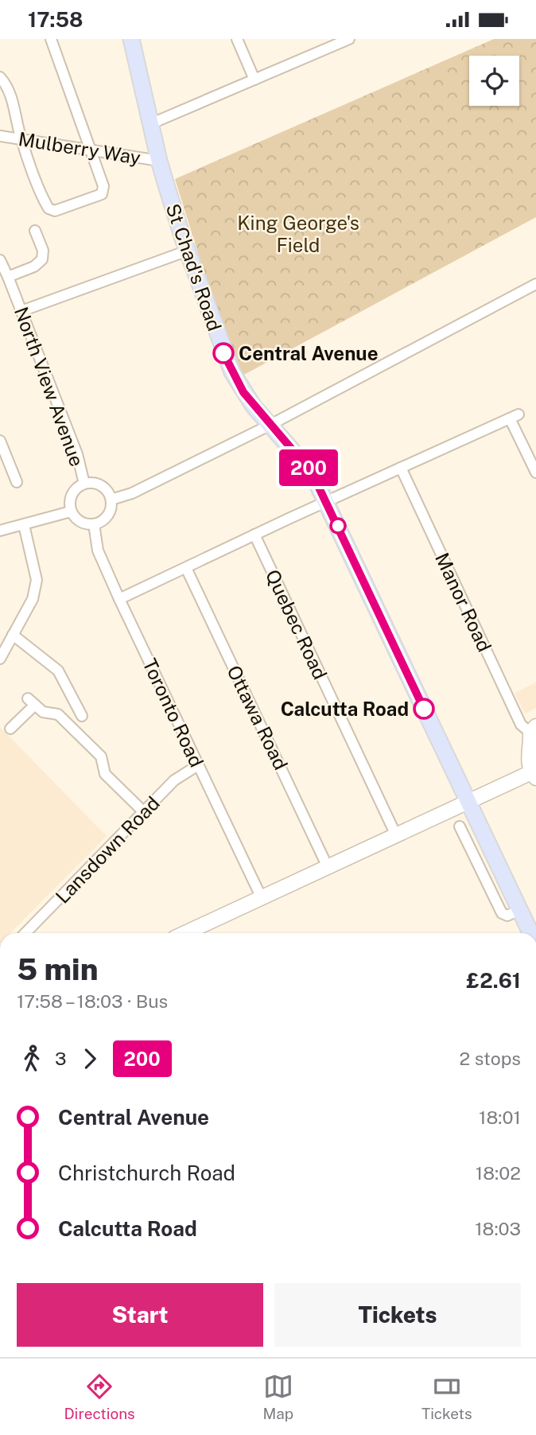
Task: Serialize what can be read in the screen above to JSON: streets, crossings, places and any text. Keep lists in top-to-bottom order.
{
  "streets": {
    "main road": ["St Chad's Road"],
    "street": [
      "Mulberry Way",
      "North View Avenue",
      "Manor Road",
      "Quebec Road",
      "Toronto Road",
      "Ottawa Road",
      "Lansdown Road"
    ]
  },
  "crossings": [
    ["Mulberry Way", "St Chad's Road"],
    ["North View Avenue", "Toronto Road"],
    ["Toronto Road", "Lansdown Road"]
  ],
  "parks": ["King George's Field"],
  "places": ["Central Avenue", "Calcutta Road"],
  "lines": ["bus line 200"],
  "page": {
    "status": "17:58",
    "on_map": "200",
    "heading": ["5 min", "17:58 – 18:03 · Bus", "£2.61"],
    "legs": ["3", "200", "2 stops"],
    "list": [
      {
        "name": "Central Avenue",
        "value": "18:01"
      },
      {
        "name": "Christchurch Road",
        "value": "18:02"
      },
      {
        "name": "Calcutta Road",
        "value": "18:03"
      }
    ],
    "buttons": ["Start", "Tickets"],
    "tabs": ["Directions", "Map", "Tickets"]
  }
}
